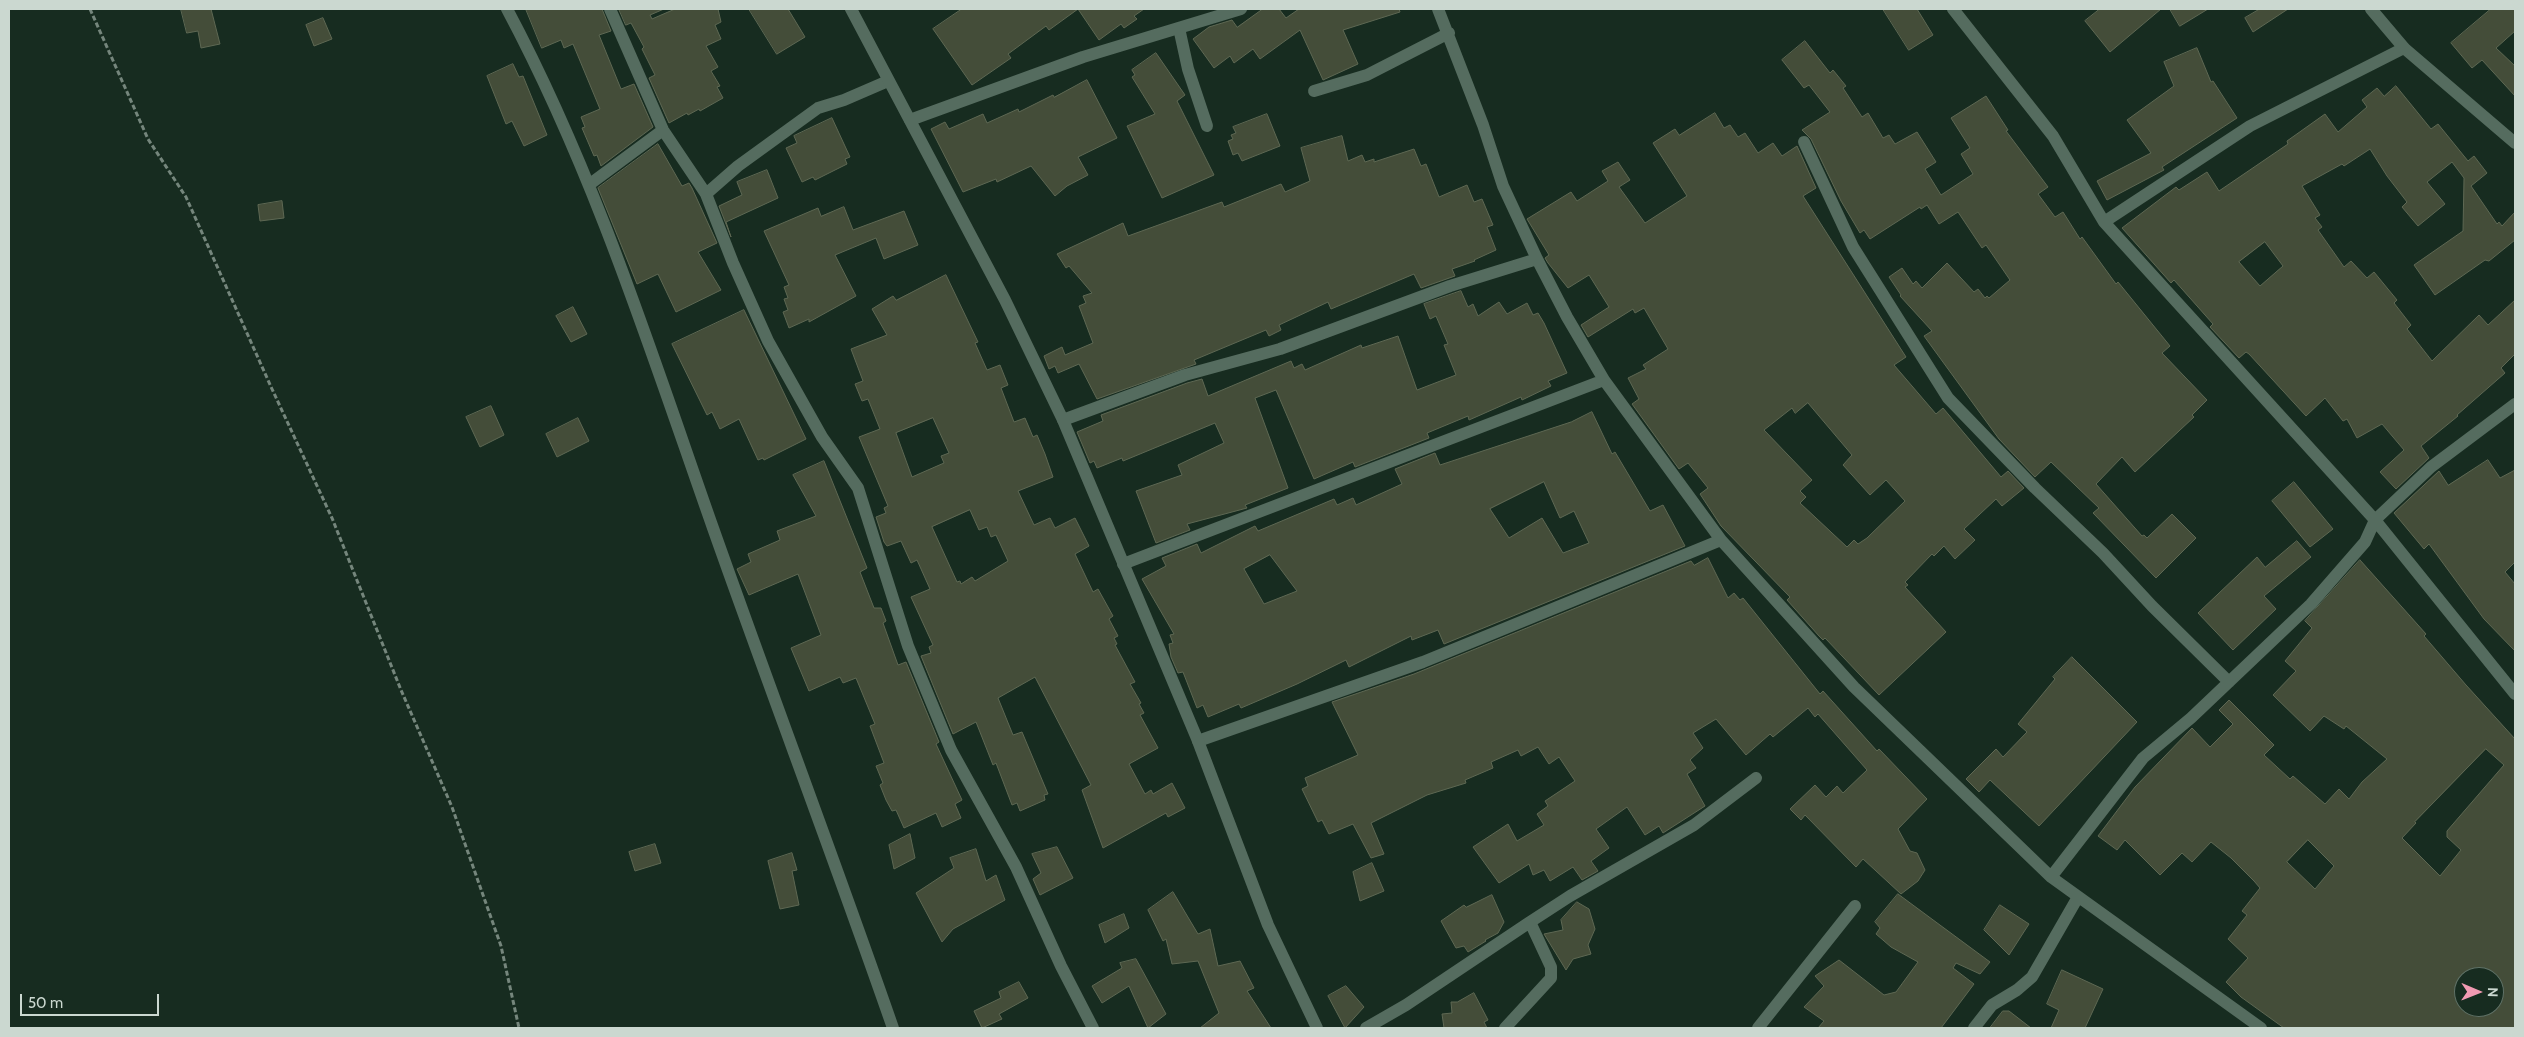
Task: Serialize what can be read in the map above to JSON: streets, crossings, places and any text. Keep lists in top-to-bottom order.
{
  "scale_bar": "50 m",
  "north": "right"
}
